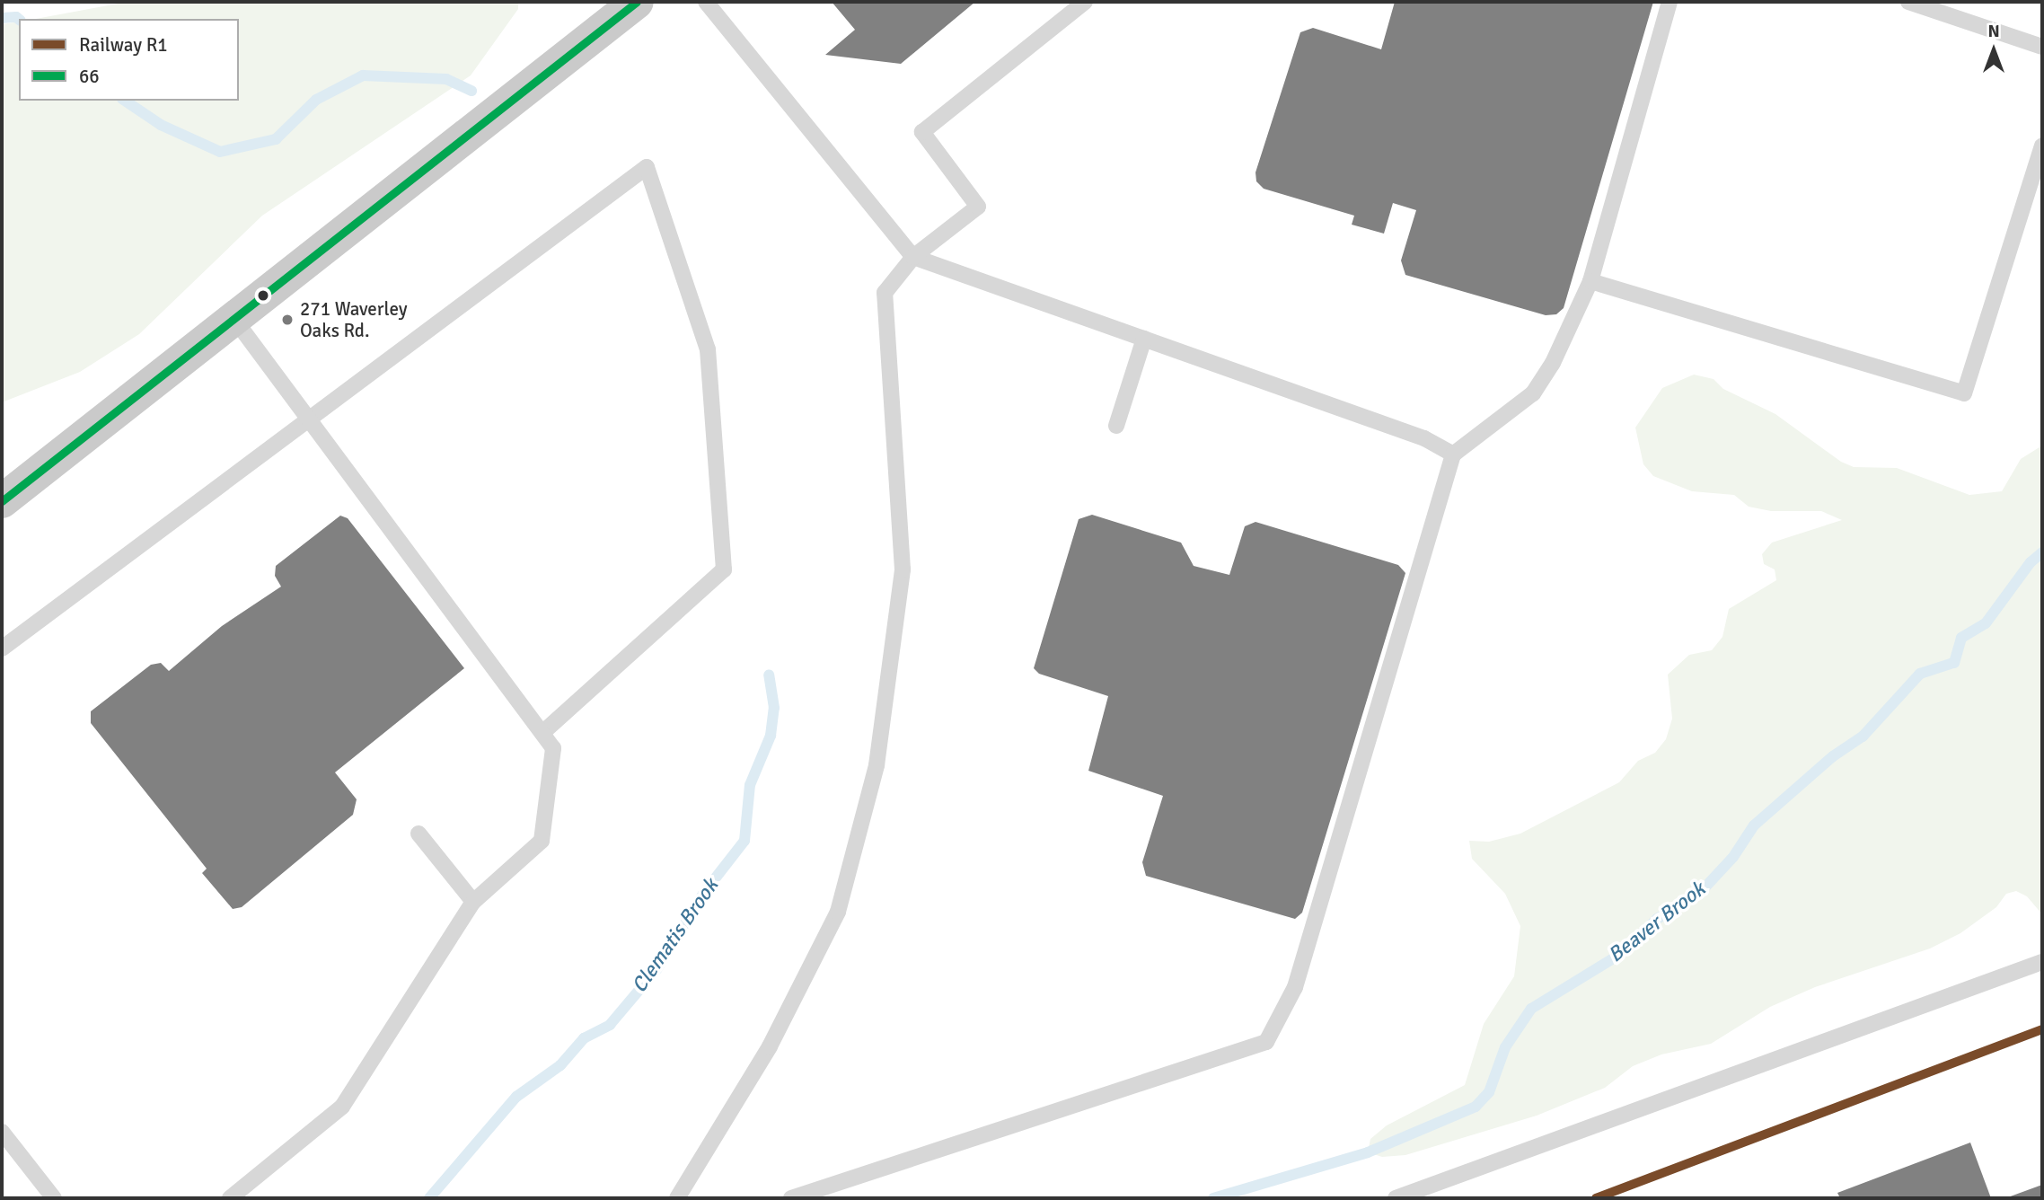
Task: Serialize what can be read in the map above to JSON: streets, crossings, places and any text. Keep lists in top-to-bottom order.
{
  "water": ["Beaver Brook", "Clematis Brook"],
  "places": ["271 Waverley Oaks Rd."],
  "lines": ["transit line 66", "rail line R1"],
  "legend": ["Railway R1", "66"],
  "north": "top"
}
